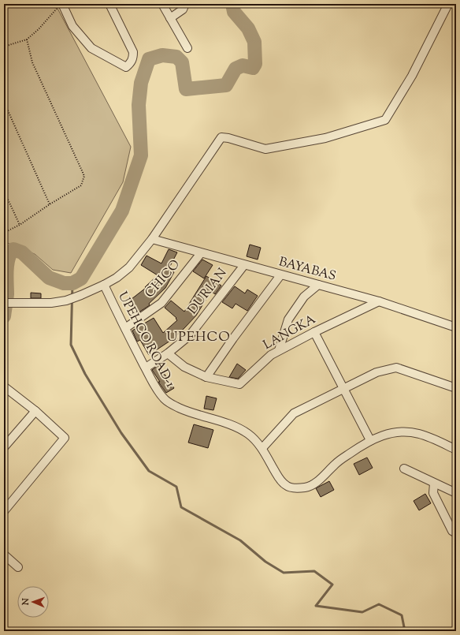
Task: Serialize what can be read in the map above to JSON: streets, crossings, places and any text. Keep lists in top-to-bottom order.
{
  "streets": {
    "street": [
      "BAYABAS",
      "CHICO",
      "DURIAN",
      "LANGKA",
      "UPEHCO ROAD-1"
    ]
  },
  "crossings": [
    ["BAYABAS", "CHICO"],
    ["BAYABAS", "DURIAN"],
    ["BAYABAS", "LANGKA"],
    ["CHICO", "UPEHCO ROAD-1"],
    ["DURIAN", "LANGKA"],
    ["DURIAN", "UPEHCO ROAD-1"]
  ],
  "districts": ["UPEHCO"],
  "north": "left"
}
